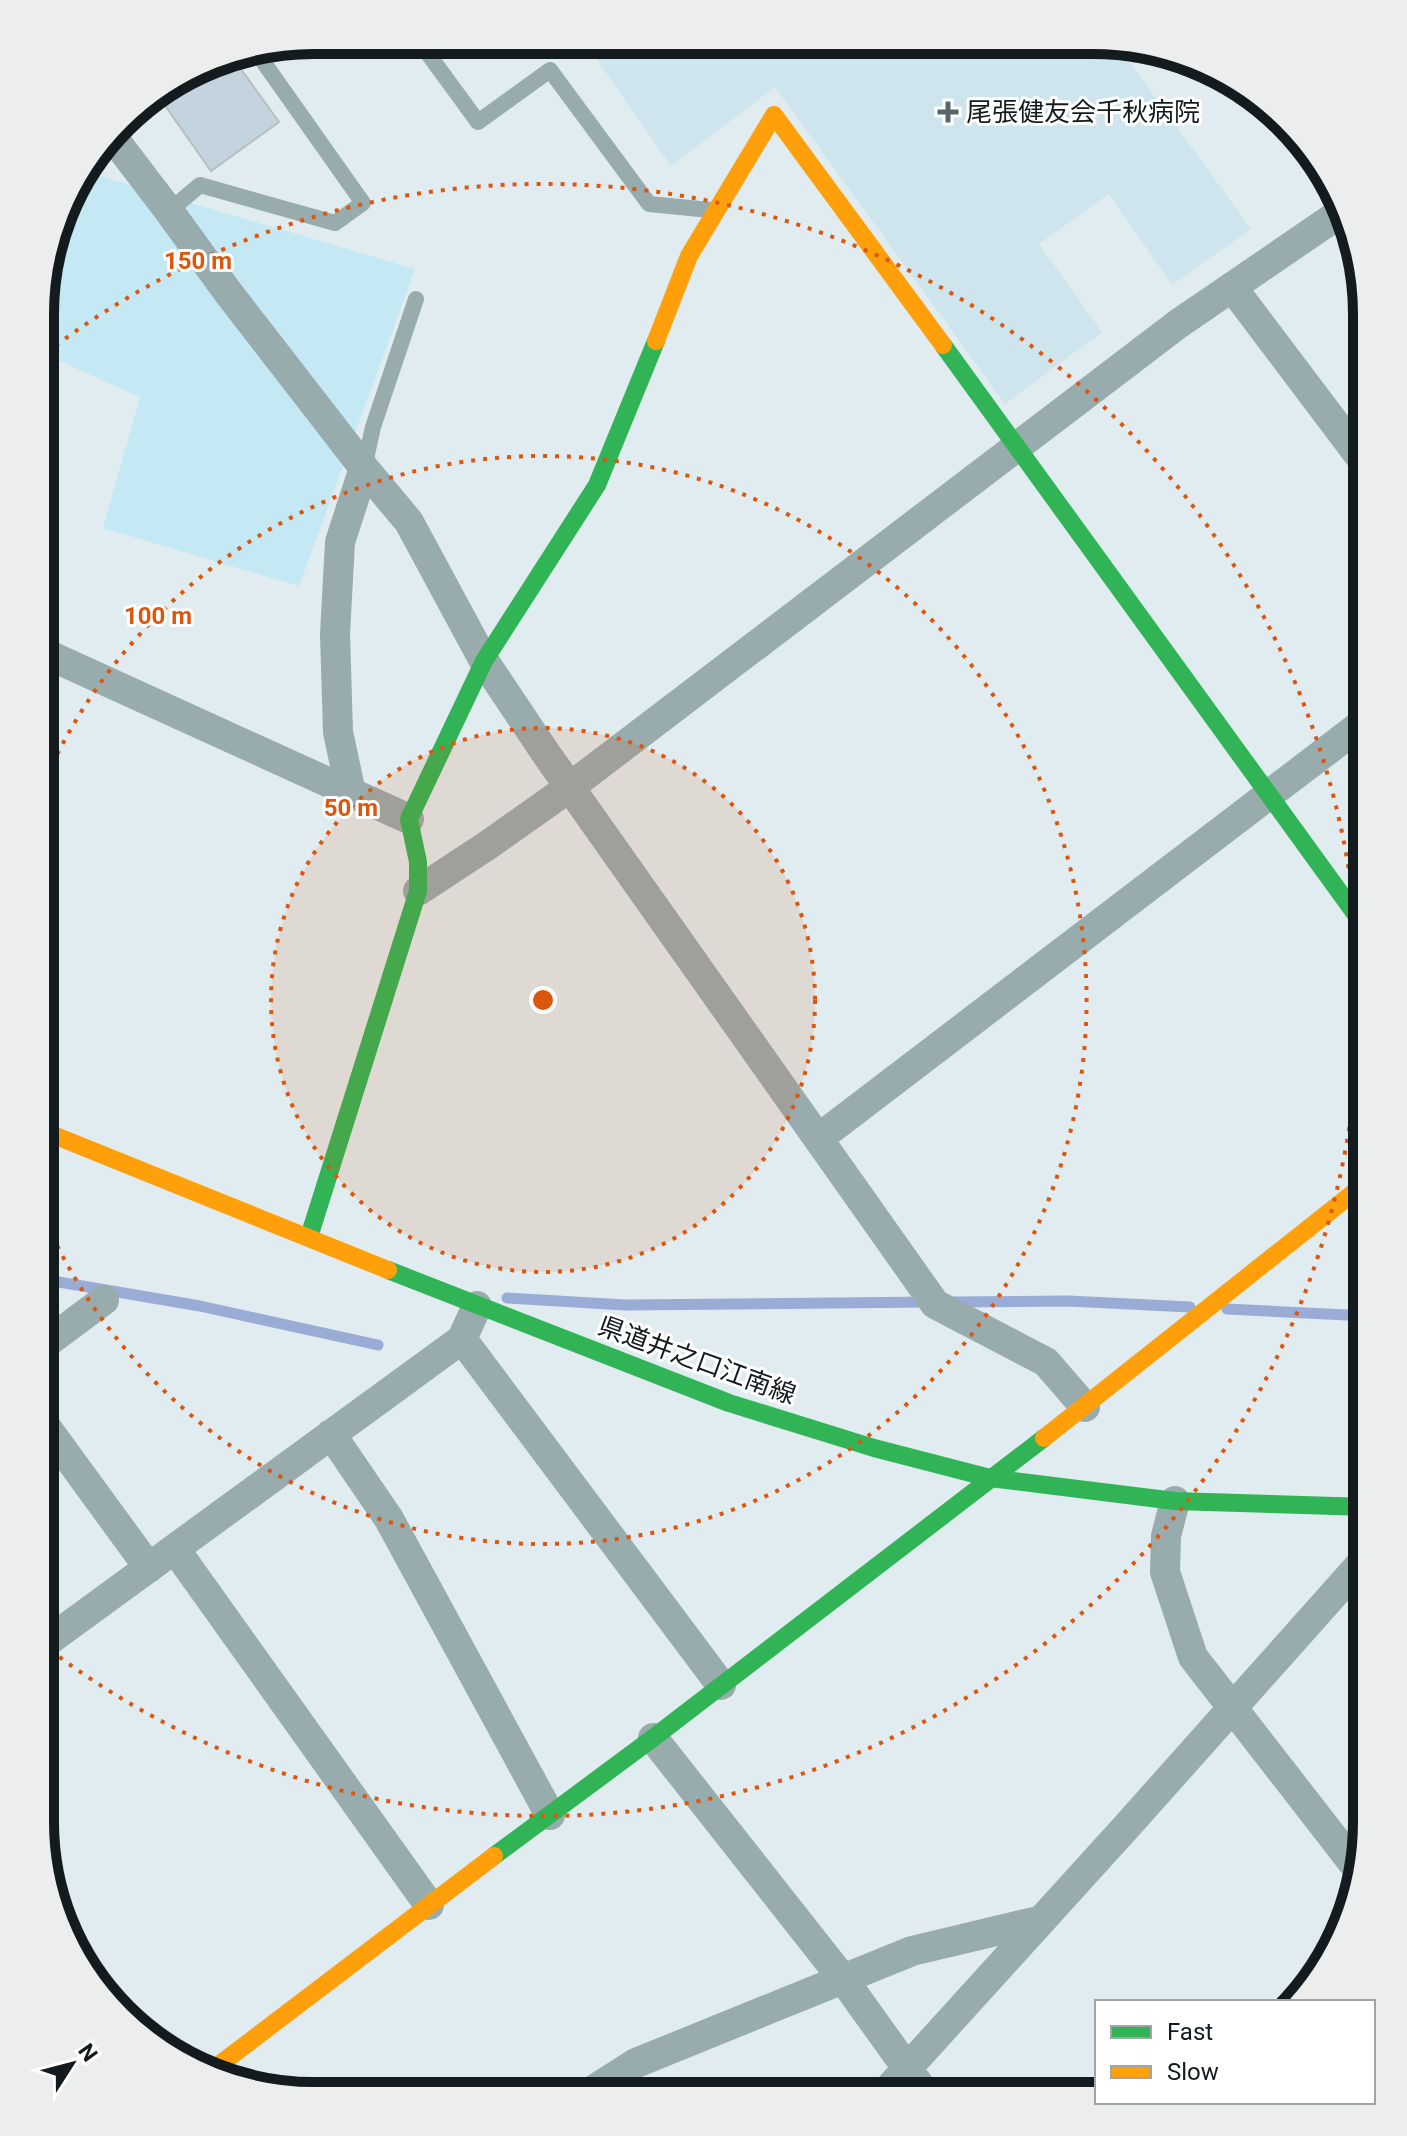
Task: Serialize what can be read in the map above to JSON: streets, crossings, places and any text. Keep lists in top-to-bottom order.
{
  "streets": {
    "street": ["県道井之口江南線"]
  },
  "places": {
    "health": ["尾張健友会千秋病院"]
  },
  "legend": ["Fast", "Slow"],
  "north": "top right",
  "rings": ["150 m", "100 m", "50 m"]
}
